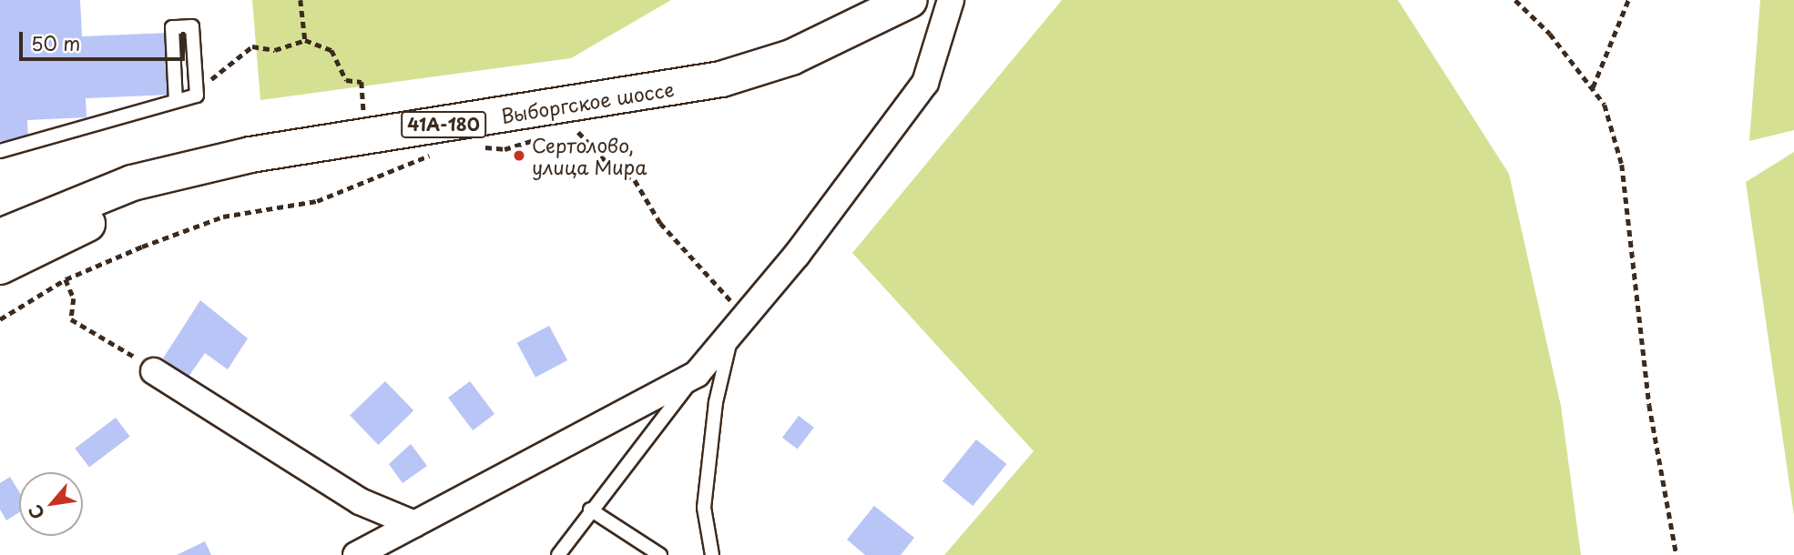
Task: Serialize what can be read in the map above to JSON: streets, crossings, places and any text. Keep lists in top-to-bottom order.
{
  "streets": {
    "main road": ["Выборгское шоссе", "41А-180"]
  },
  "places": ["Сертолово, улица Мира"],
  "scale_bar": "50 m",
  "north": "bottom left"
}
